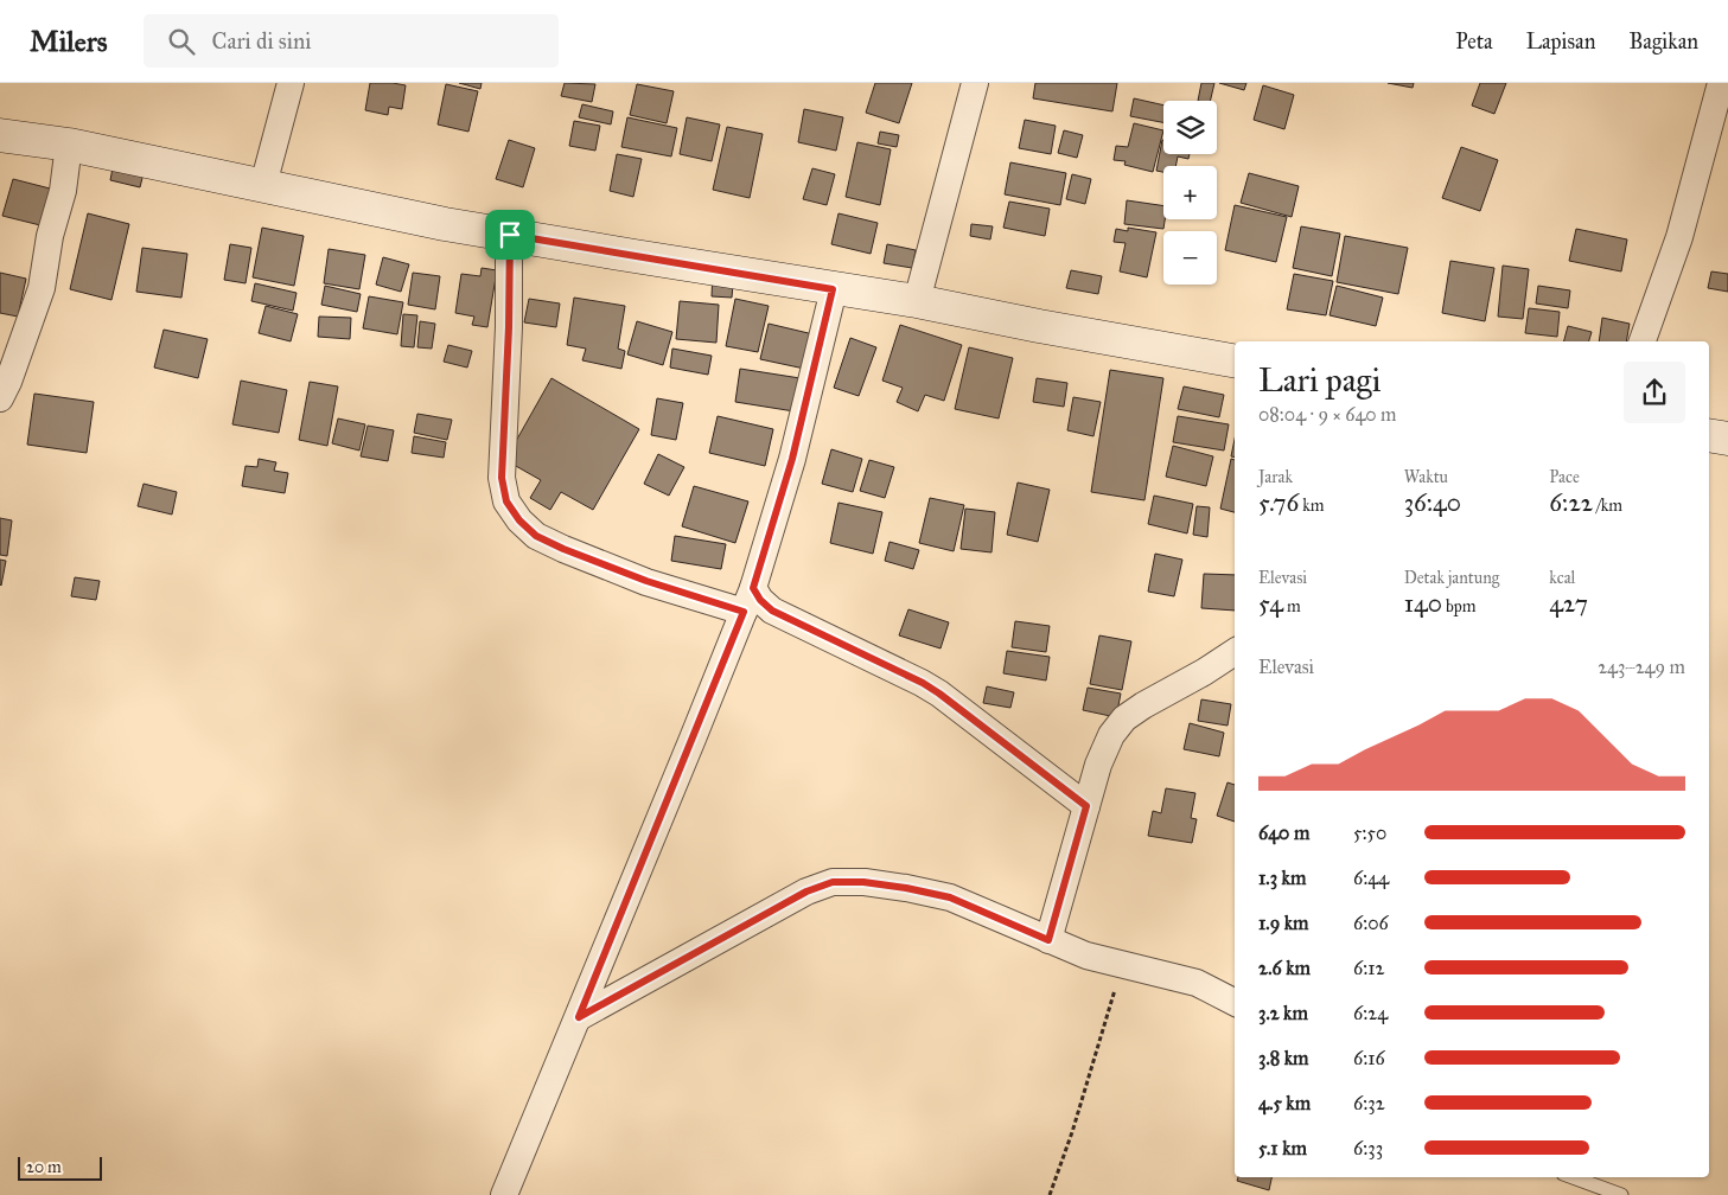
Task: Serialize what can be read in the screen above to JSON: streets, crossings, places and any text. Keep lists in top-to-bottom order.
{
  "scale_bar": "20 m",
  "page": {
    "header": "Milers",
    "search": "Cari di sini",
    "nav": ["Peta", "Lapisan", "Bagikan"],
    "map_buttons": ["+", "−"],
    "heading": ["Lari pagi", "08:04 · 9 × 640 m"],
    "stats": [
      ["Jarak", "5.76 km"],
      ["Waktu", "36:40"],
      ["Pace", "6:22 /km"],
      ["Elevasi", "54 m"],
      ["Detak jantung", "140 bpm"],
      ["kcal", "427"]
    ],
    "chart": ["Elevasi", "243–249 m"],
    "list": [
      {
        "name": "640 m",
        "note": "5:50"
      },
      {
        "name": "1.3 km",
        "note": "6:44"
      },
      {
        "name": "1.9 km",
        "note": "6:06"
      },
      {
        "name": "2.6 km",
        "note": "6:12"
      },
      {
        "name": "3.2 km",
        "note": "6:24"
      },
      {
        "name": "3.8 km",
        "note": "6:16"
      },
      {
        "name": "4.5 km",
        "note": "6:32"
      },
      {
        "name": "5.1 km",
        "note": "6:33"
      }
    ],
    "scale": "20 m"
  }
}
